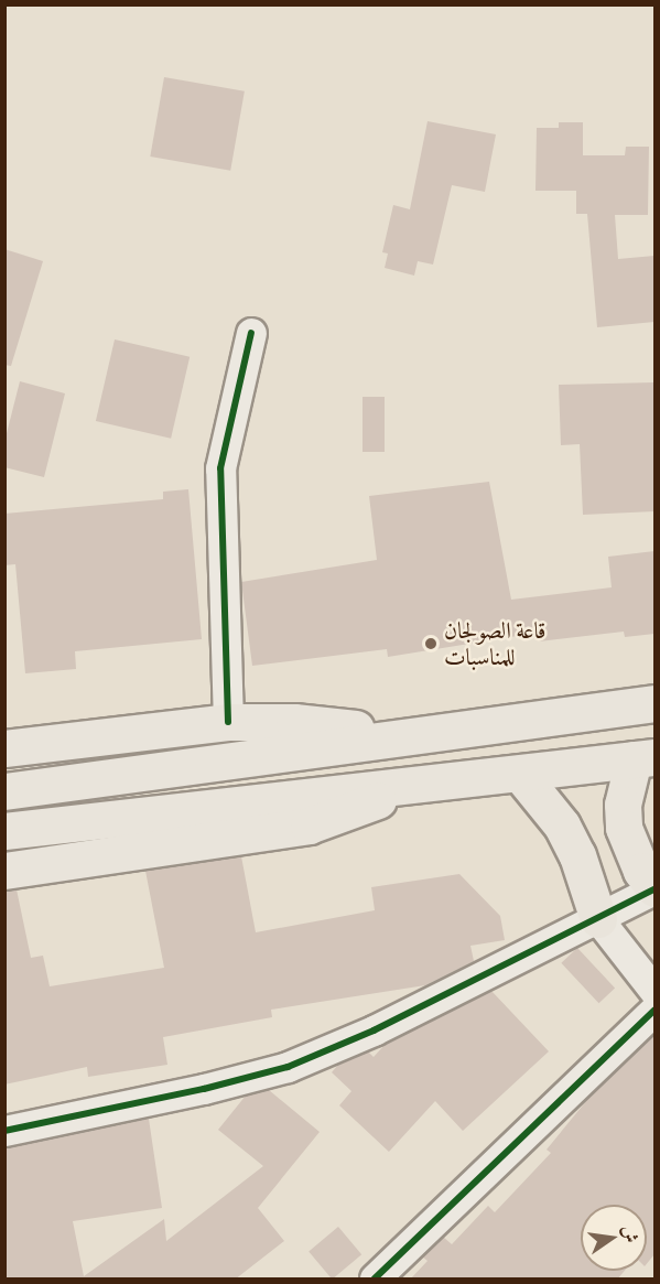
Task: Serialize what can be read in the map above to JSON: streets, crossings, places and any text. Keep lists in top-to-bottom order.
{
  "places": ["قاعة الصولجان للمناسبات"],
  "north": "right"
}
